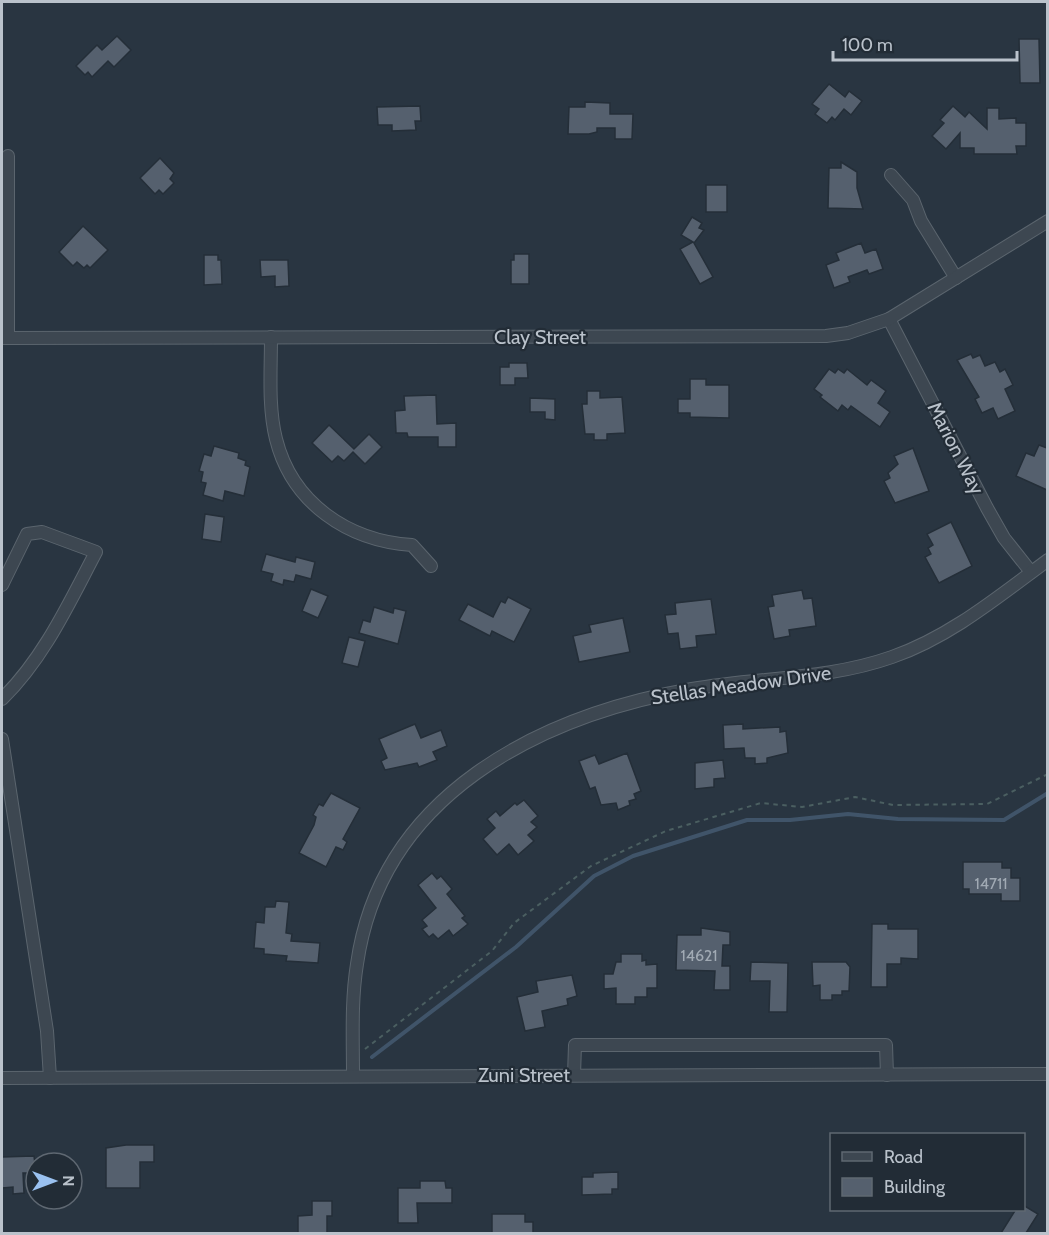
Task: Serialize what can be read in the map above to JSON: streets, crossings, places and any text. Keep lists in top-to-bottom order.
{
  "streets": {
    "street": [
      "Clay Street",
      "Marion Way",
      "Stellas Meadow Drive",
      "Zuni Street"
    ]
  },
  "crossings": [
    ["Clay Street", "Marion Way"],
    ["Marion Way", "Stellas Meadow Drive"],
    ["Stellas Meadow Drive", "Zuni Street"]
  ],
  "house_numbers": ["14711", "14621"],
  "legend": ["Road", "Building"],
  "scale_bar": "100 m",
  "north": "right"
}
